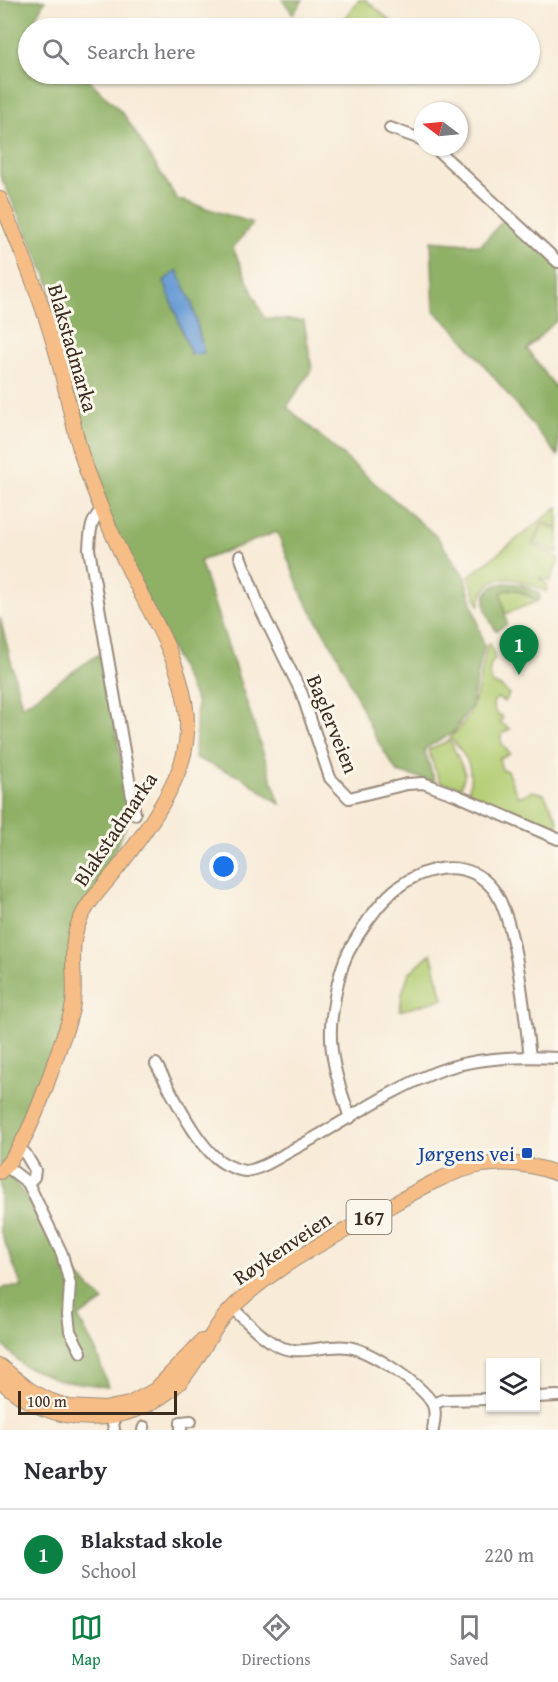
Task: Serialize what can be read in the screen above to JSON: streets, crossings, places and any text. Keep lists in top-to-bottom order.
{
  "streets": {
    "main road": ["Blakstadmarka", "167", "Røykenveien"],
    "street": ["Baglerveien"]
  },
  "places": {
    "transit": ["Jørgens vei"]
  },
  "scale_bar": "100 m",
  "north": "left",
  "page": {
    "search": "Search here",
    "pins": "1",
    "scale": "100 m",
    "heading": "Nearby",
    "list": [
      {
        "mark": "1",
        "name": "Blakstad skole",
        "note": "School",
        "value": "220 m"
      }
    ],
    "nav": ["Map", "Directions", "Saved"]
  }
}
